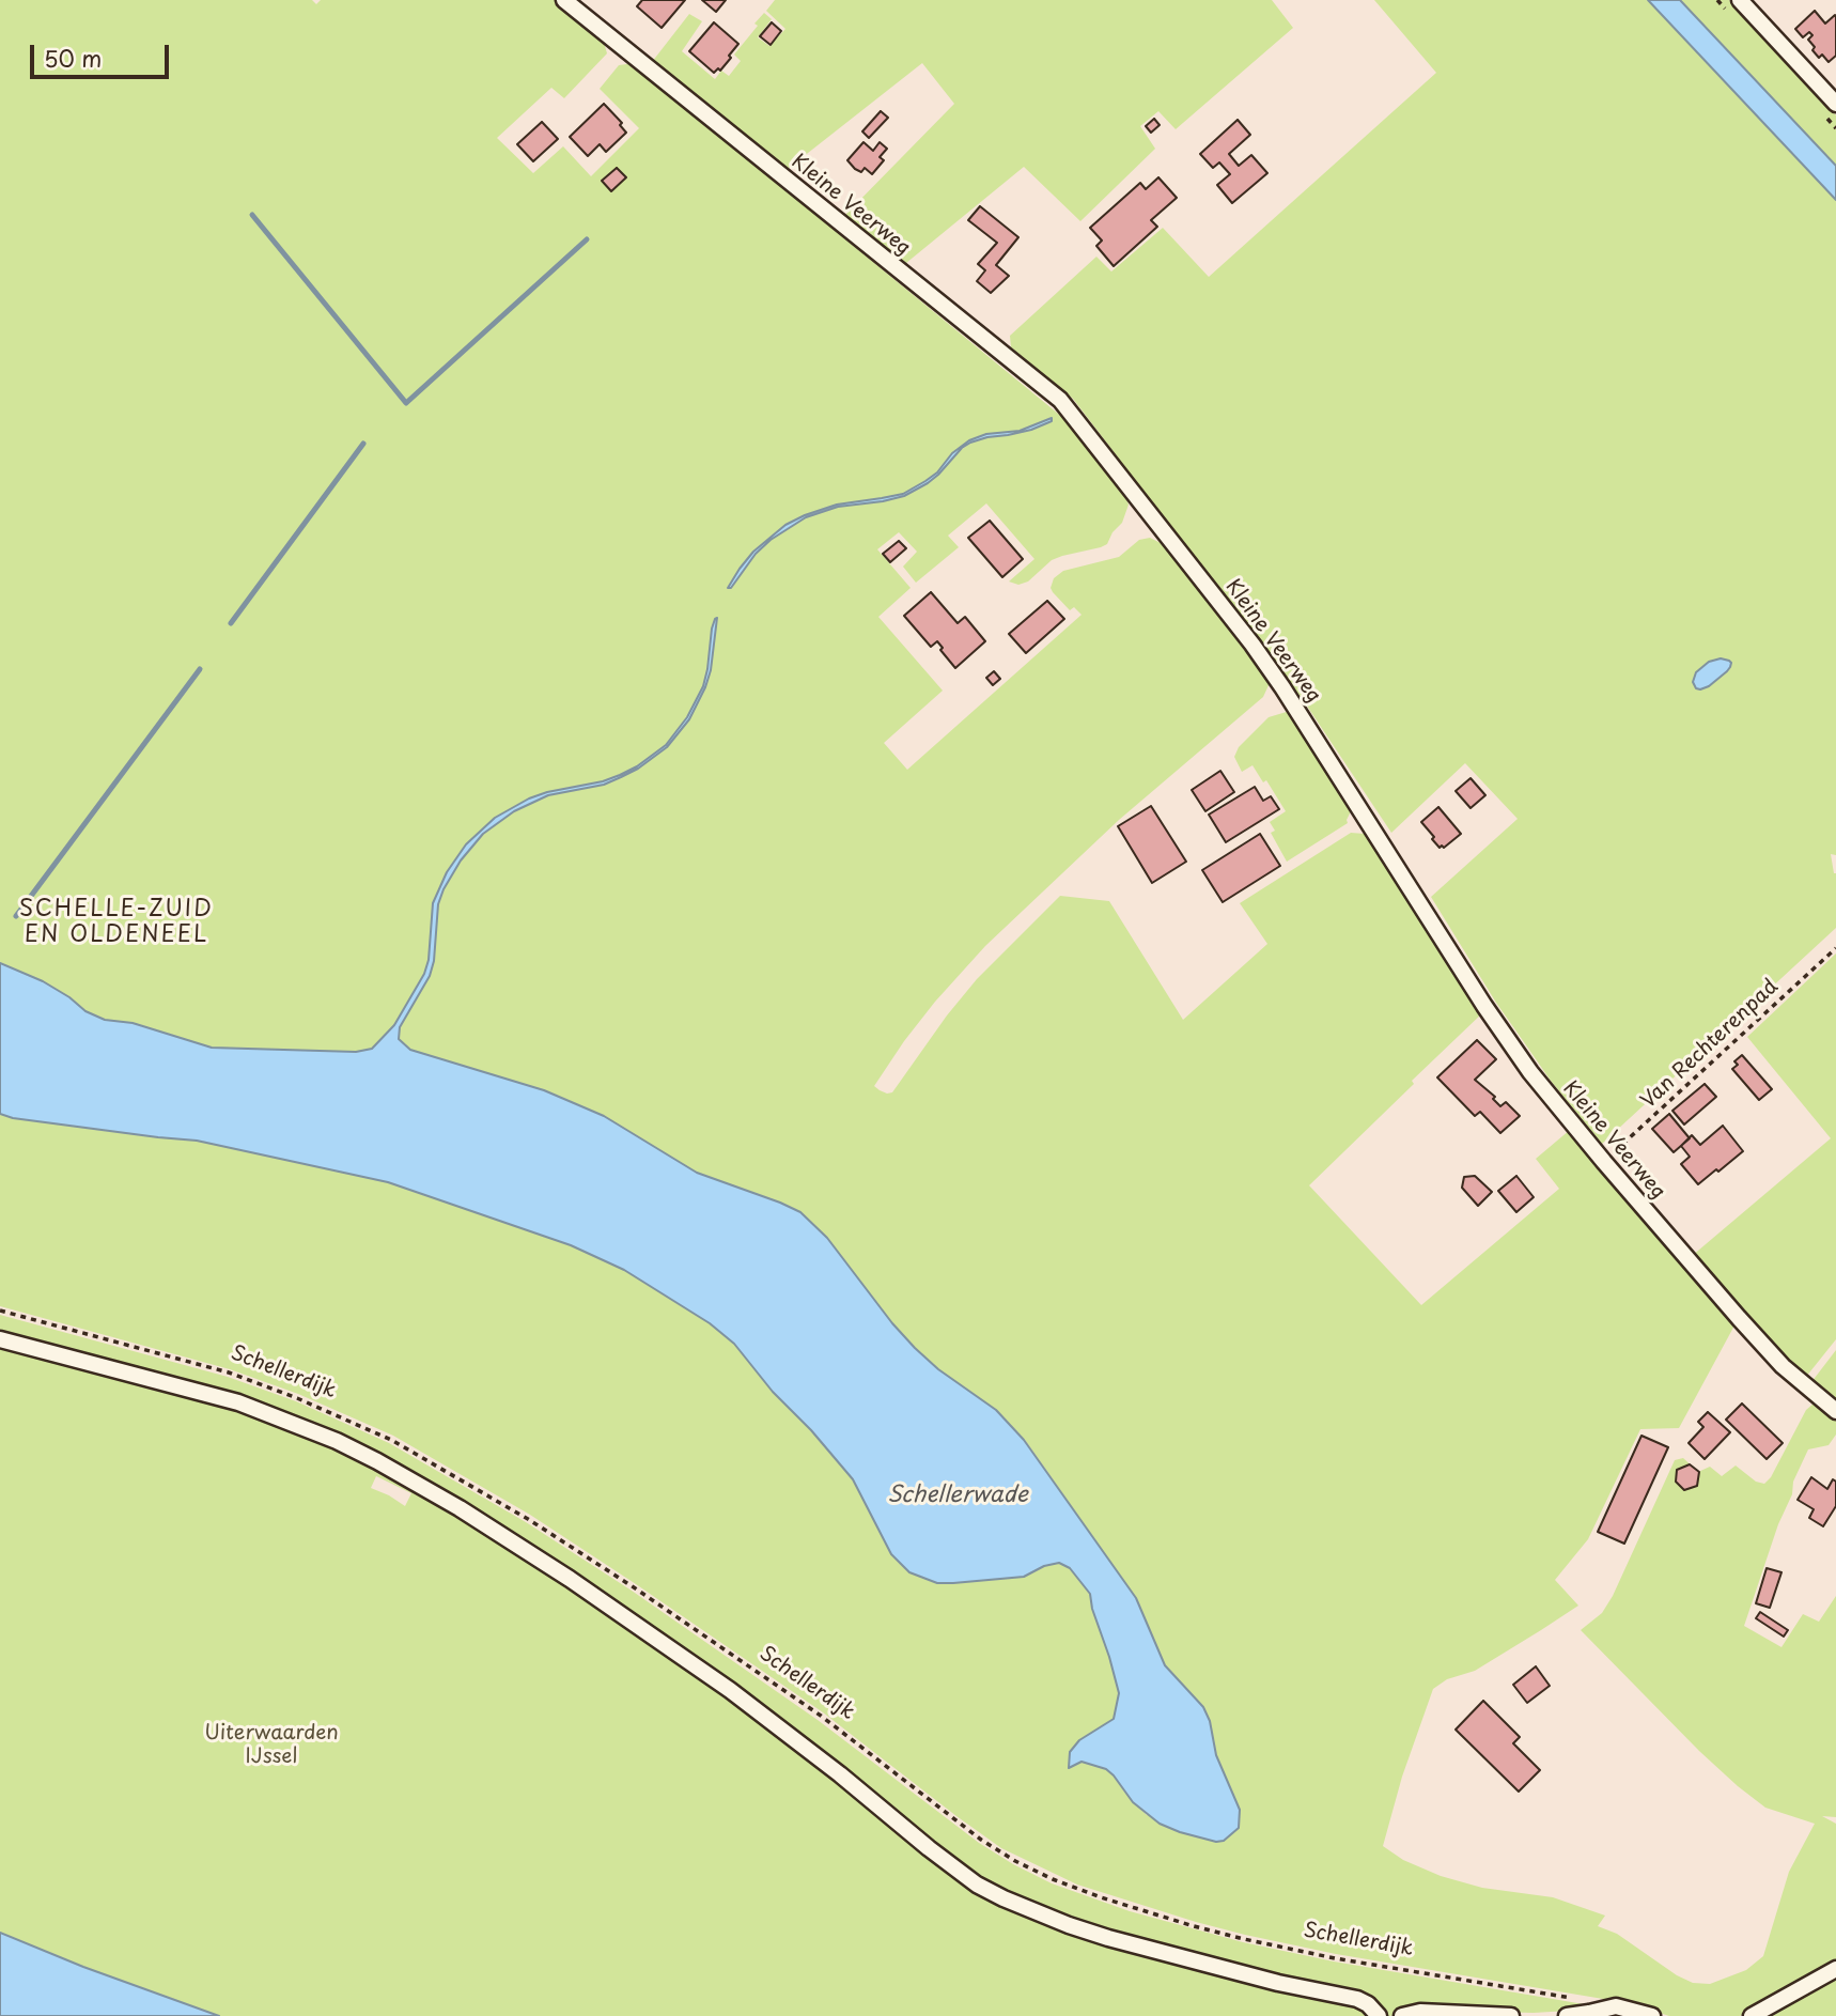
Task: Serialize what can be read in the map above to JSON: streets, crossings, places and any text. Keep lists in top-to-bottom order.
{
  "streets": {
    "street": ["Kleine Veerweg"],
    "path": ["Van Rechterenpad", "Schellerdijk"]
  },
  "crossings": [
    ["Kleine Veerweg", "Van Rechterenpad"]
  ],
  "districts": ["SCHELLE-ZUID EN OLDENEEL"],
  "water": ["Schellerwade"],
  "parks": ["Uiterwaarden IJssel"],
  "scale_bar": "50 m"
}
